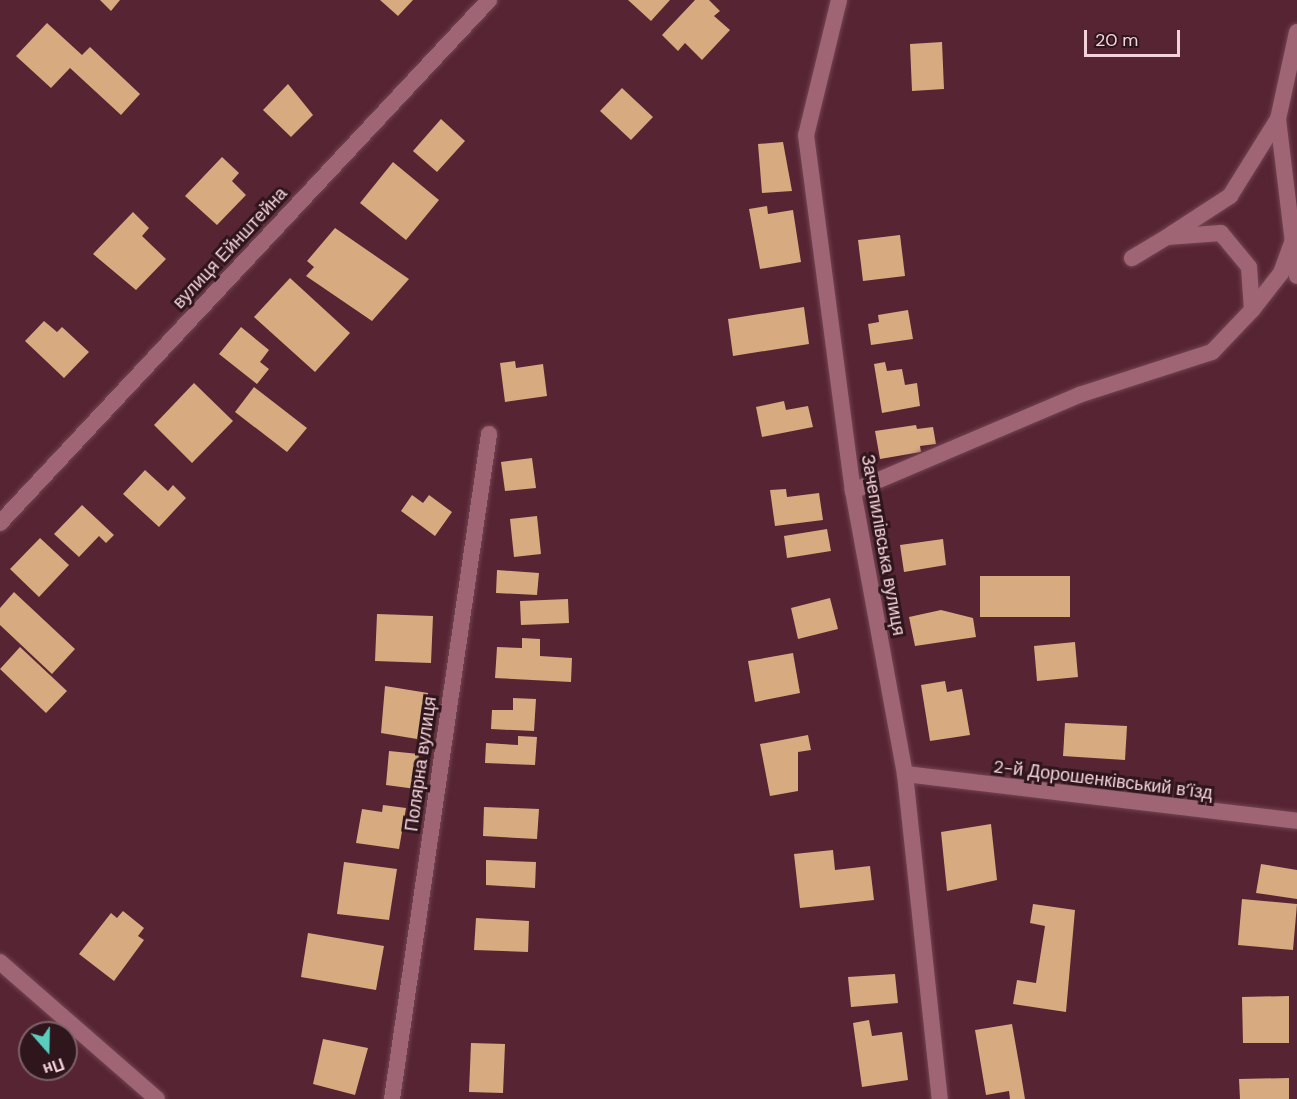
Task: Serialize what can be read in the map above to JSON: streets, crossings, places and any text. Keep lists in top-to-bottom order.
{
  "streets": {
    "street": [
      "вулиця Ейнштейна",
      "Зачепилівська вулиця",
      "Полярна вулиця",
      "2-й Дорошенківський в’їзд"
    ]
  },
  "crossings": [
    ["Зачепилівська вулиця", "2-й Дорошенківський в’їзд"]
  ],
  "scale_bar": "20 m",
  "north": "bottom"
}
